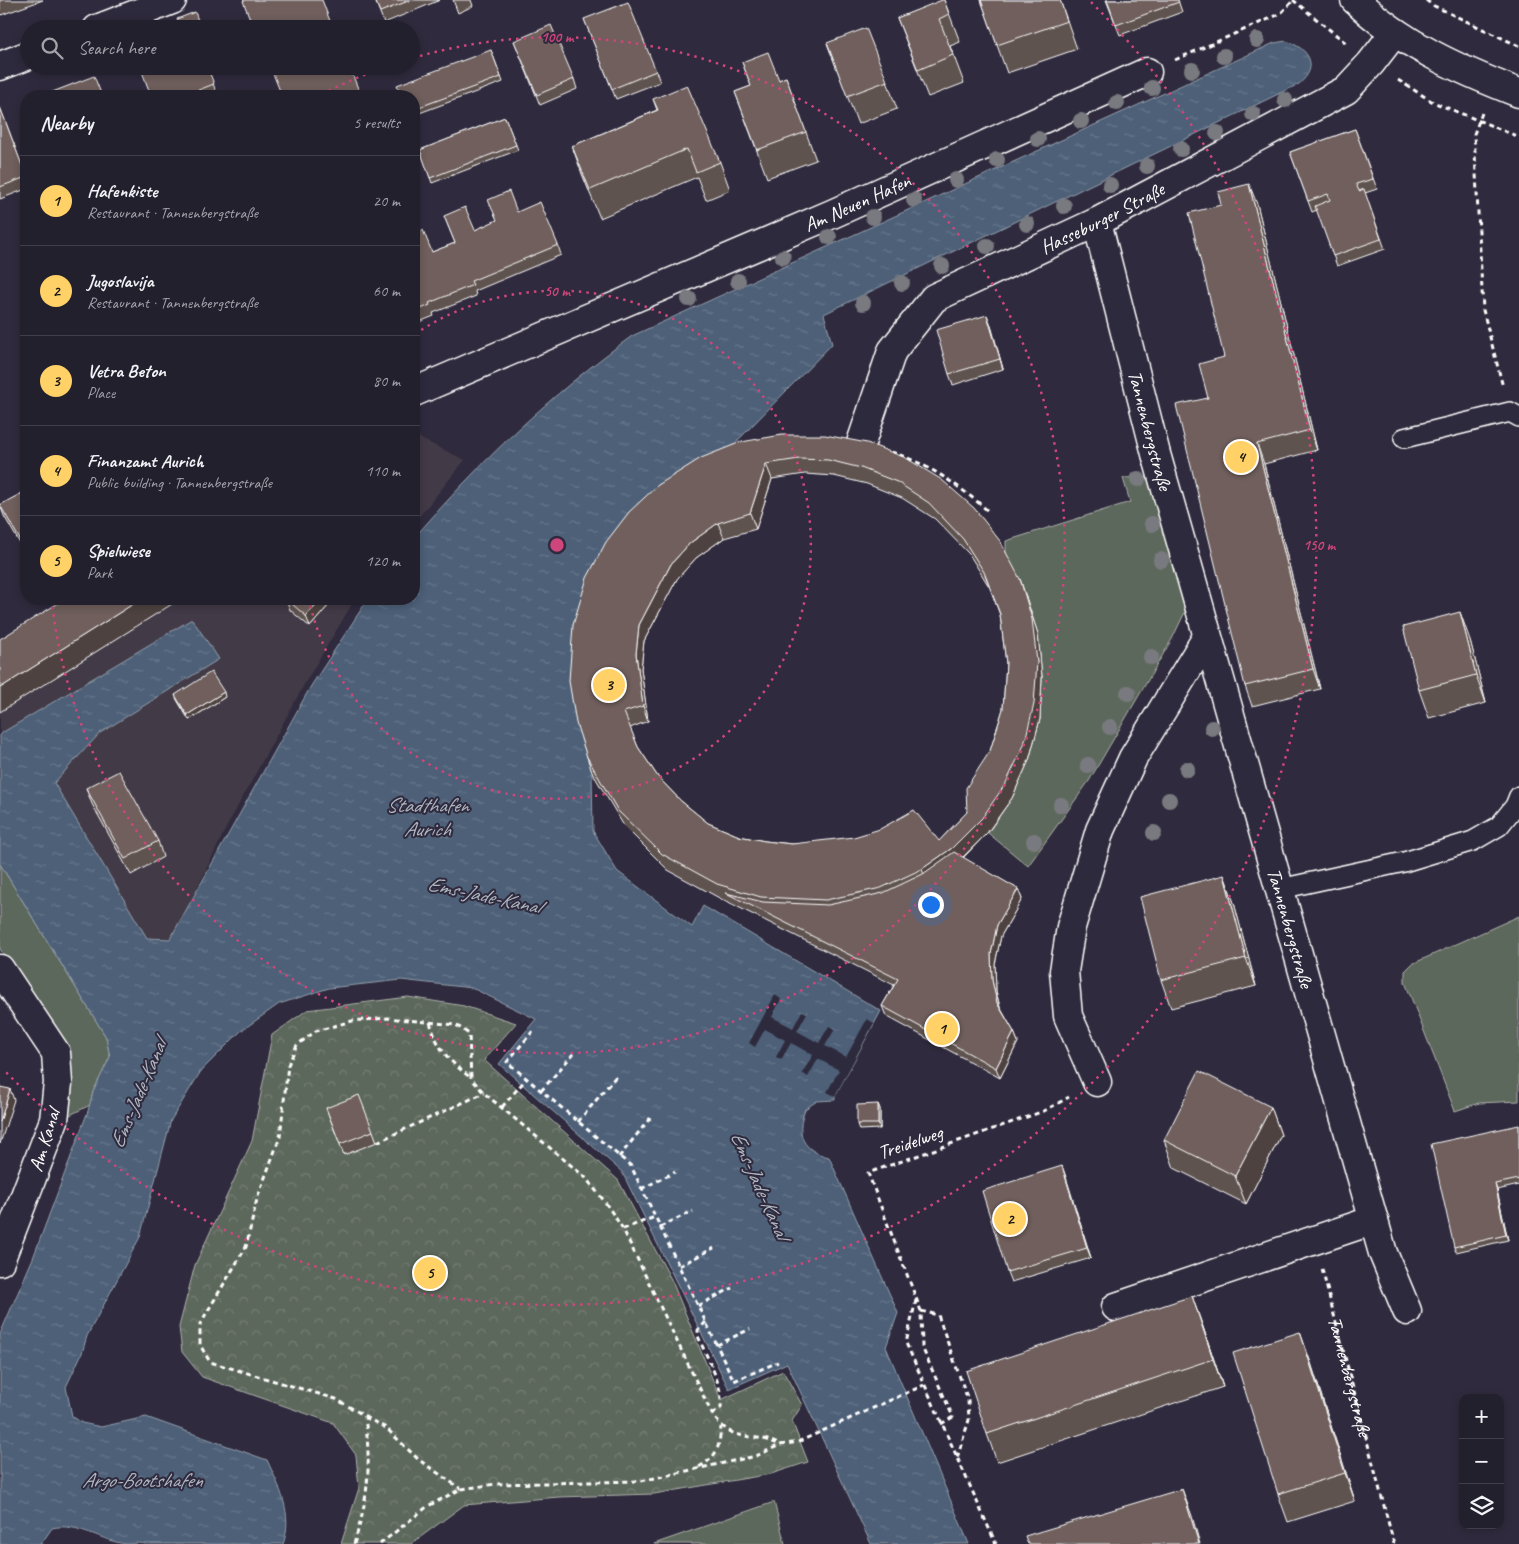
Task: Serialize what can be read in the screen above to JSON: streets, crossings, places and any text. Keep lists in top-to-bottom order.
{
  "streets": {
    "street": [
      "Am Neuen Hafen",
      "Hasseburger Straße",
      "Tannenbergstraße",
      "Am Kanal"
    ],
    "path": ["Treidelweg"]
  },
  "crossings": [
    ["Hasseburger Straße", "Tannenbergstraße"]
  ],
  "water": ["Stadthafen Aurich", "Ems-Jade-Kanal", "Argo-Bootshafen"],
  "page": {
    "search": "Search here",
    "heading": ["Nearby", "5 results"],
    "list": [
      {
        "mark": "1",
        "name": "Hafenkiste",
        "note": "Restaurant · Tannenbergstraße",
        "value": "20 m"
      },
      {
        "mark": "2",
        "name": "Jugoslavija",
        "note": "Restaurant · Tannenbergstraße",
        "value": "60 m"
      },
      {
        "mark": "3",
        "name": "Vetra Beton",
        "note": "Place",
        "value": "80 m"
      },
      {
        "mark": "4",
        "name": "Finanzamt Aurich",
        "note": "Public building · Tannenbergstraße",
        "value": "110 m"
      },
      {
        "mark": "5",
        "name": "Spielwiese",
        "note": "Park",
        "value": "120 m"
      }
    ],
    "pins": [
      "4",
      "3",
      "1",
      "2",
      "5"
    ],
    "map_buttons": ["+", "−"]
  },
  "rings": ["100 m", "50 m", "150 m"]
}
